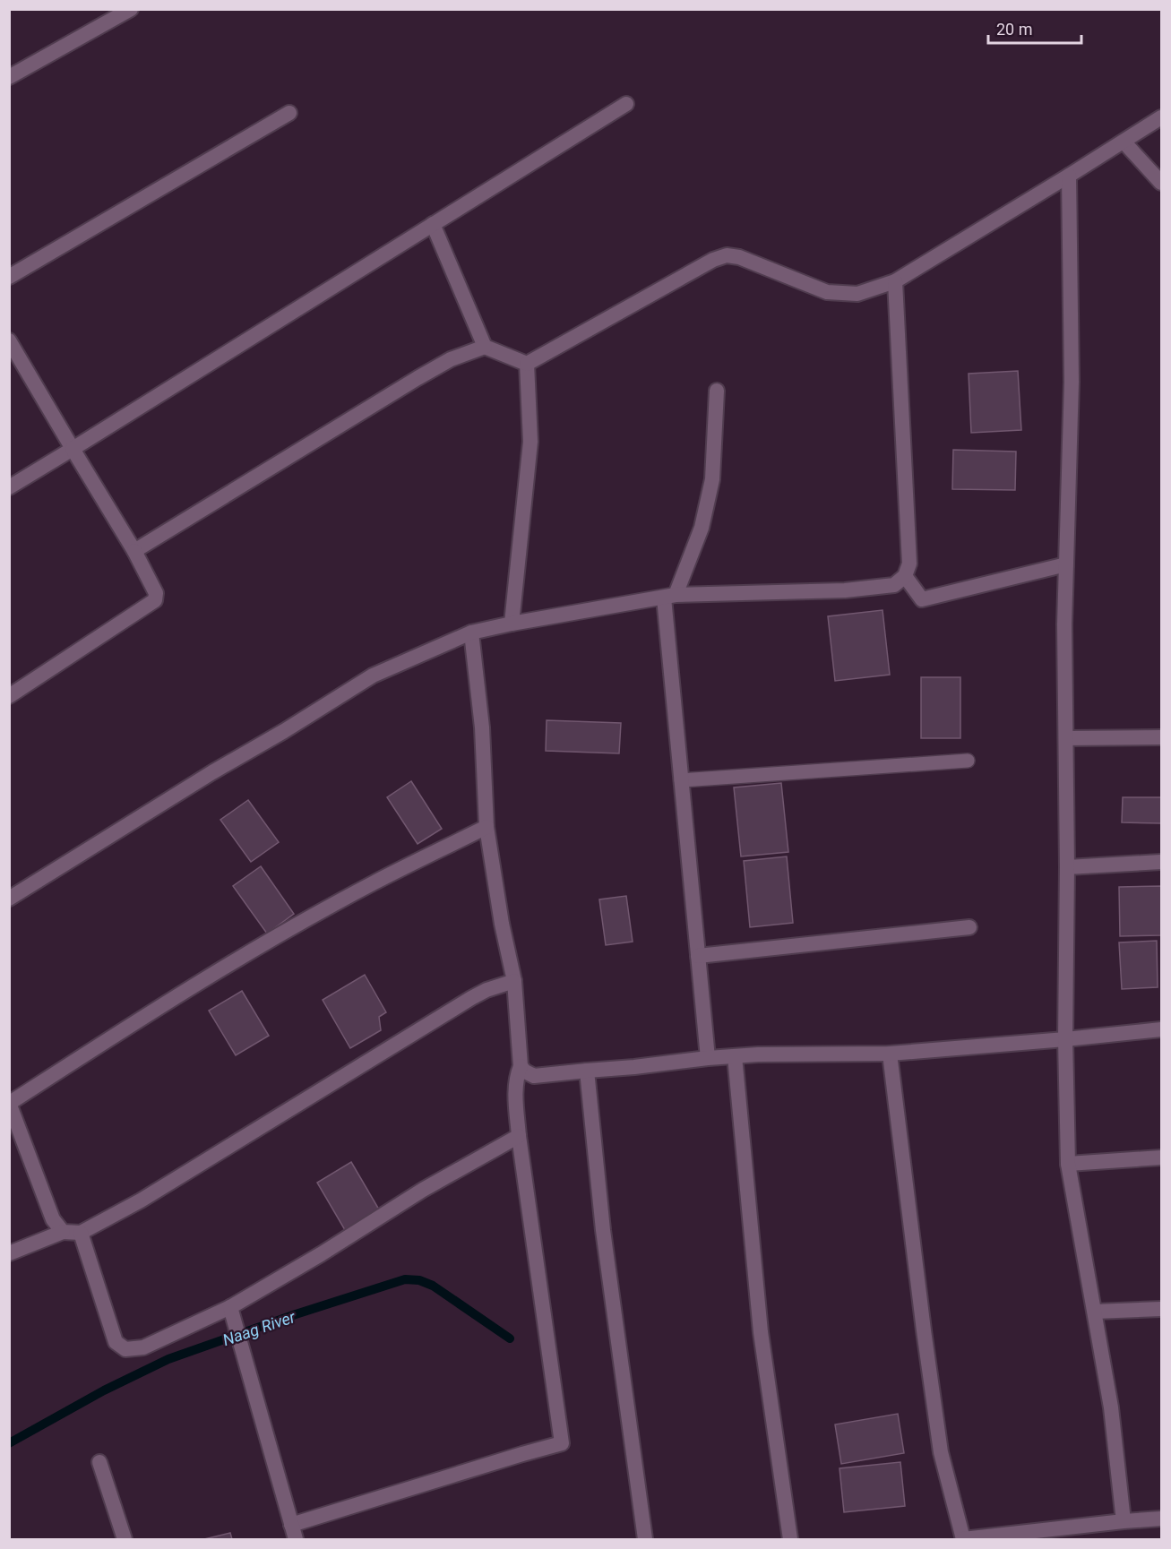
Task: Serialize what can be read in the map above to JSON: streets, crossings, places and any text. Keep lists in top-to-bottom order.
{
  "water": ["Naag River"],
  "scale_bar": "20 m"
}
